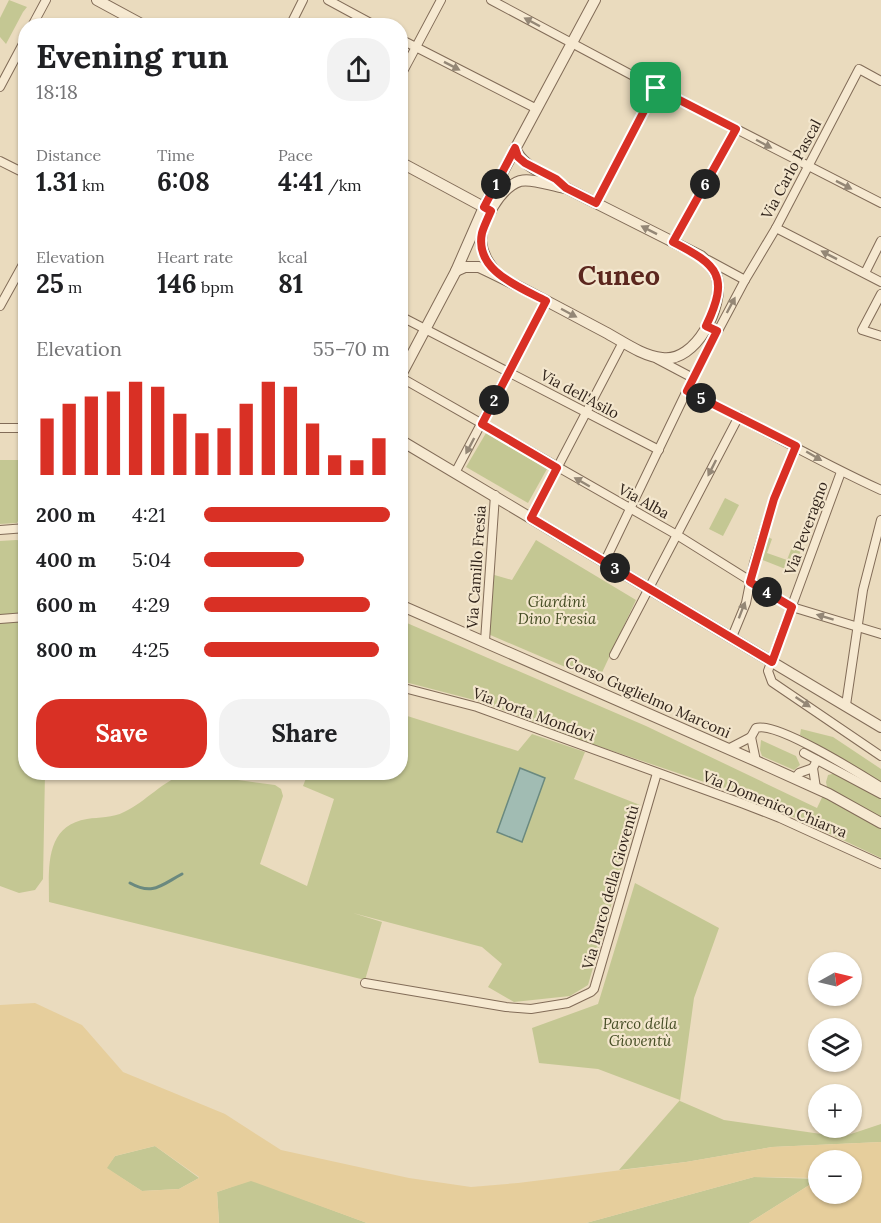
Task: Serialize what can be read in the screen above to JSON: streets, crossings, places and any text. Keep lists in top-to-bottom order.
{
  "streets": {
    "street": [
      "Via Carlo Pascal",
      "Via dell'Asilo",
      "Via Alba",
      "Via Peveragno",
      "Via Camillo Fresia",
      "Corso Guglielmo Marconi",
      "Via Porta Mondovì",
      "Via Domenico Chiarva",
      "Via Parco della Gioventù"
    ]
  },
  "crossings": [
    ["Via Carlo Pascal", "Via dell'Asilo"],
    ["Via Carlo Pascal", "Via Alba"],
    ["Via Alba", "Via Peveragno"],
    ["Via Camillo Fresia", "Corso Guglielmo Marconi"],
    ["Via Porta Mondovì", "Via Domenico Chiarva"],
    ["Via Porta Mondovì", "Via Parco della Gioventù"],
    ["Via Domenico Chiarva", "Via Parco della Gioventù"]
  ],
  "districts": ["Cuneo"],
  "parks": ["Giardini Dino Fresia", "Parco della Gioventù"],
  "north": "right",
  "page": {
    "heading": ["Evening run", "18:18"],
    "stats": [
      ["Distance", "1.31 km"],
      ["Time", "6:08"],
      ["Pace", "4:41 /km"],
      ["Elevation", "25 m"],
      ["Heart rate", "146 bpm"],
      ["kcal", "81"]
    ],
    "pins": [
      "1",
      "6",
      "5",
      "2",
      "3",
      "4"
    ],
    "chart": ["Elevation", "55–70 m"],
    "list": [
      {
        "name": "200 m",
        "note": "4:21"
      },
      {
        "name": "400 m",
        "note": "5:04"
      },
      {
        "name": "600 m",
        "note": "4:29"
      },
      {
        "name": "800 m",
        "note": "4:25"
      }
    ],
    "buttons": ["Save", "Share"],
    "map_buttons": ["+", "−"]
  }
}
